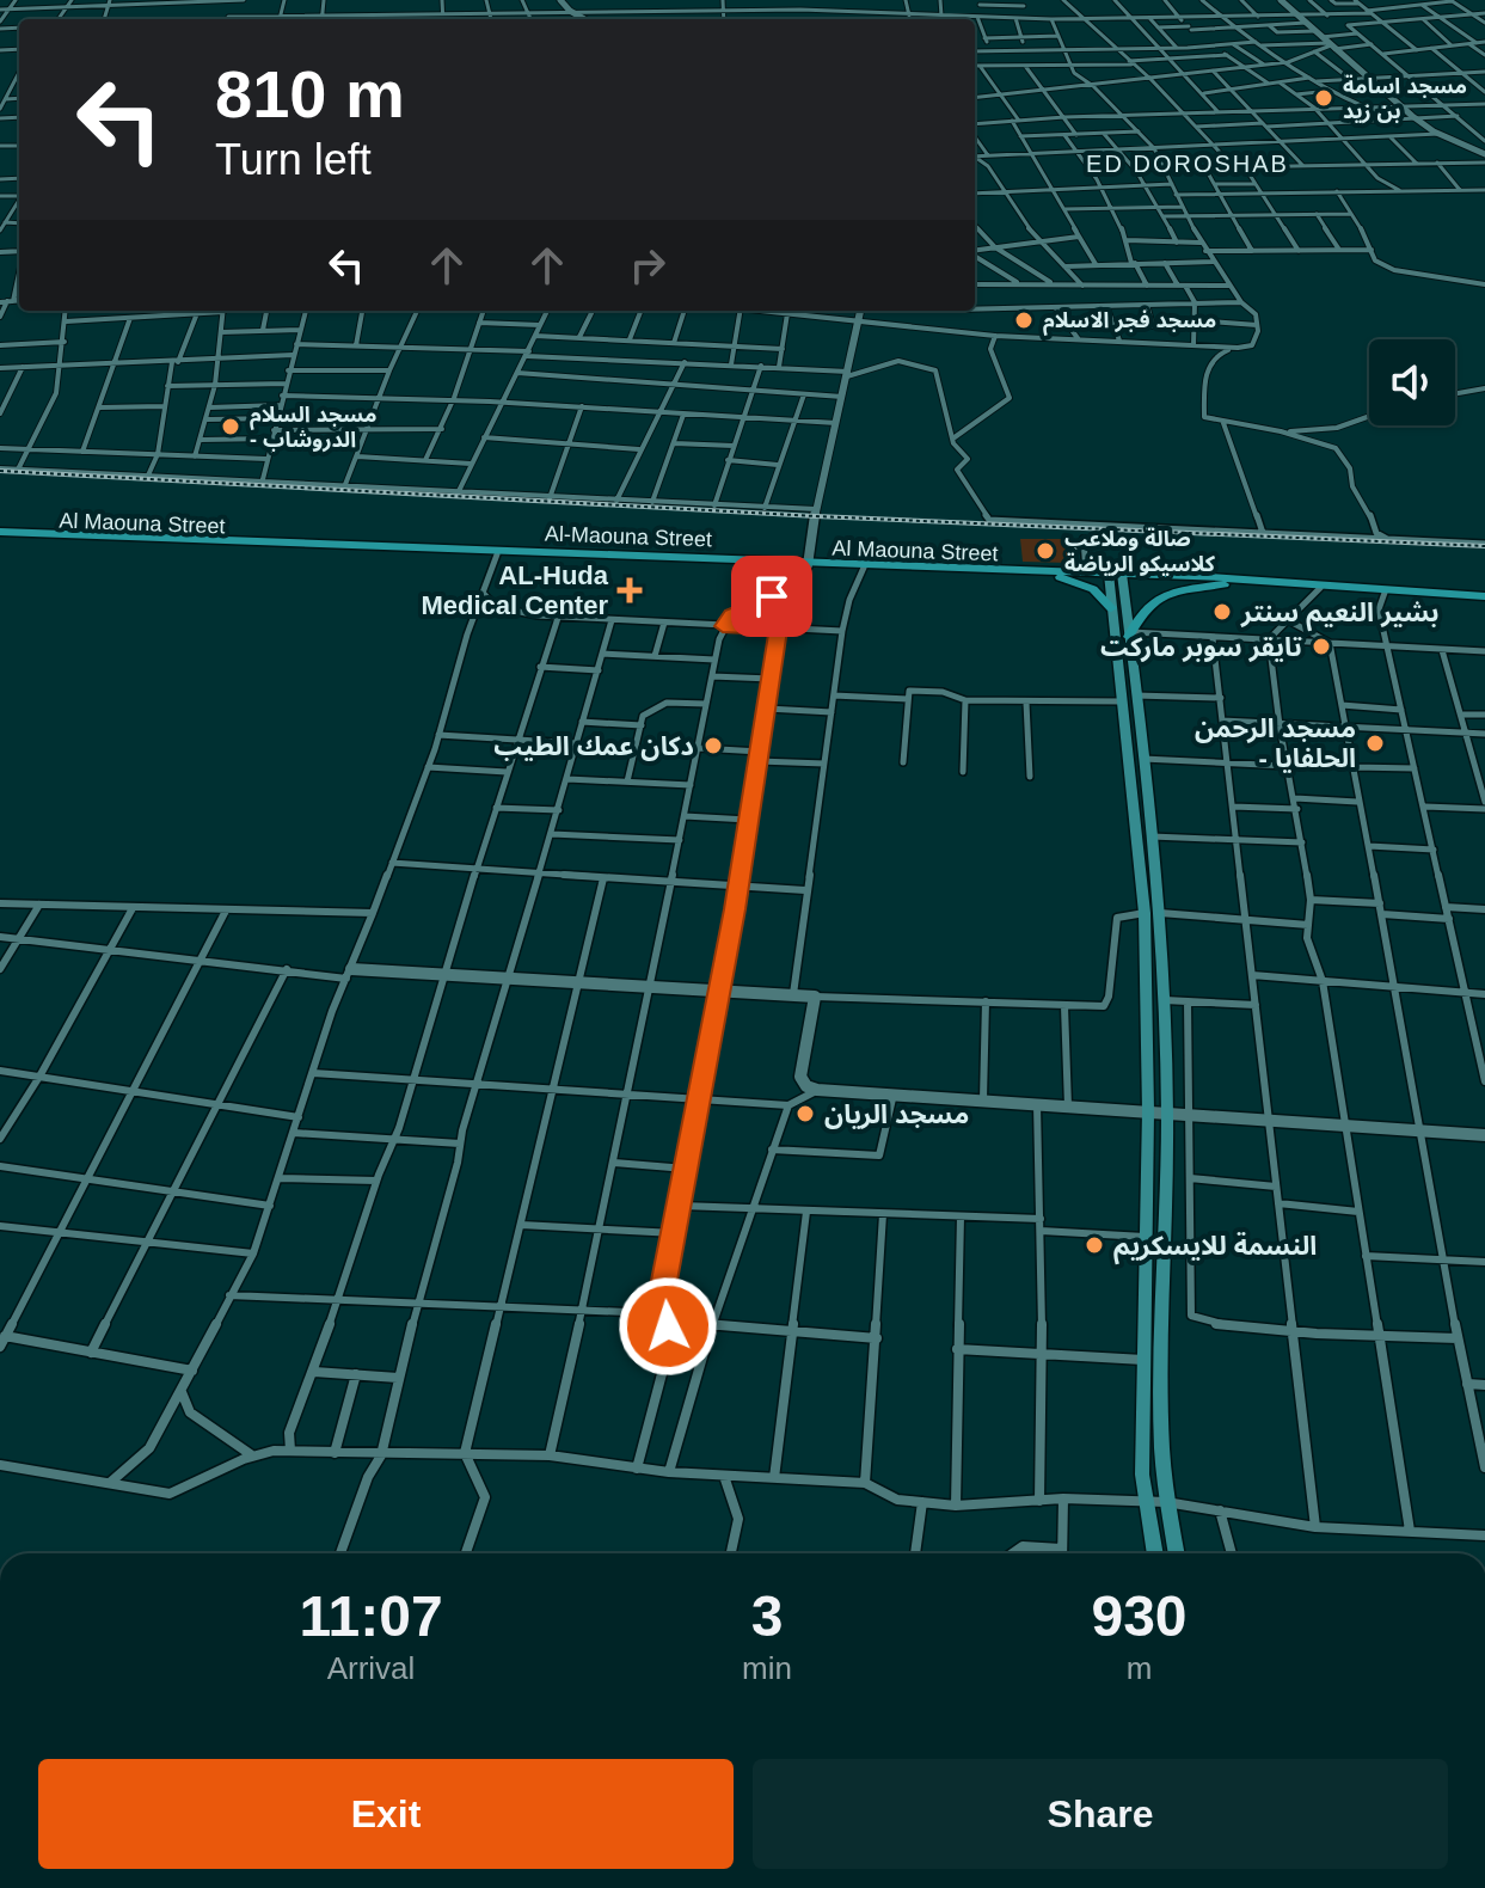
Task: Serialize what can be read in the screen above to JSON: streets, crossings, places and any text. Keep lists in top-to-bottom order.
{
  "streets": {
    "highway": ["Al Maouna Street", "Al-Maouna Street"]
  },
  "crossings": [
    ["Al Maouna Street", "Al-Maouna Street"]
  ],
  "districts": ["ED DOROSHAB"],
  "places": {
    "other": [
      "مسجد اسامة بن زيد",
      "مسجد فجر الاسلام",
      "مسجد السلام - الدروشاب",
      "صالة وملاعب كلاسيكو الرياضة",
      "بشير النعيم سنتر",
      "تايقر سوبر ماركت",
      "مسجد الرحمن - الحلفايا",
      "دكان عمك الطيب",
      "مسجد الريان",
      "النسمة للايسكريم"
    ],
    "health": ["AL-Huda Medical Center"]
  },
  "page": {
    "turn": ["810 m", "Turn left"],
    "eta": [
      "11:07",
      "Arrival",
      "3",
      "min",
      "930",
      "m"
    ],
    "buttons": ["Exit", "Share"]
  }
}
